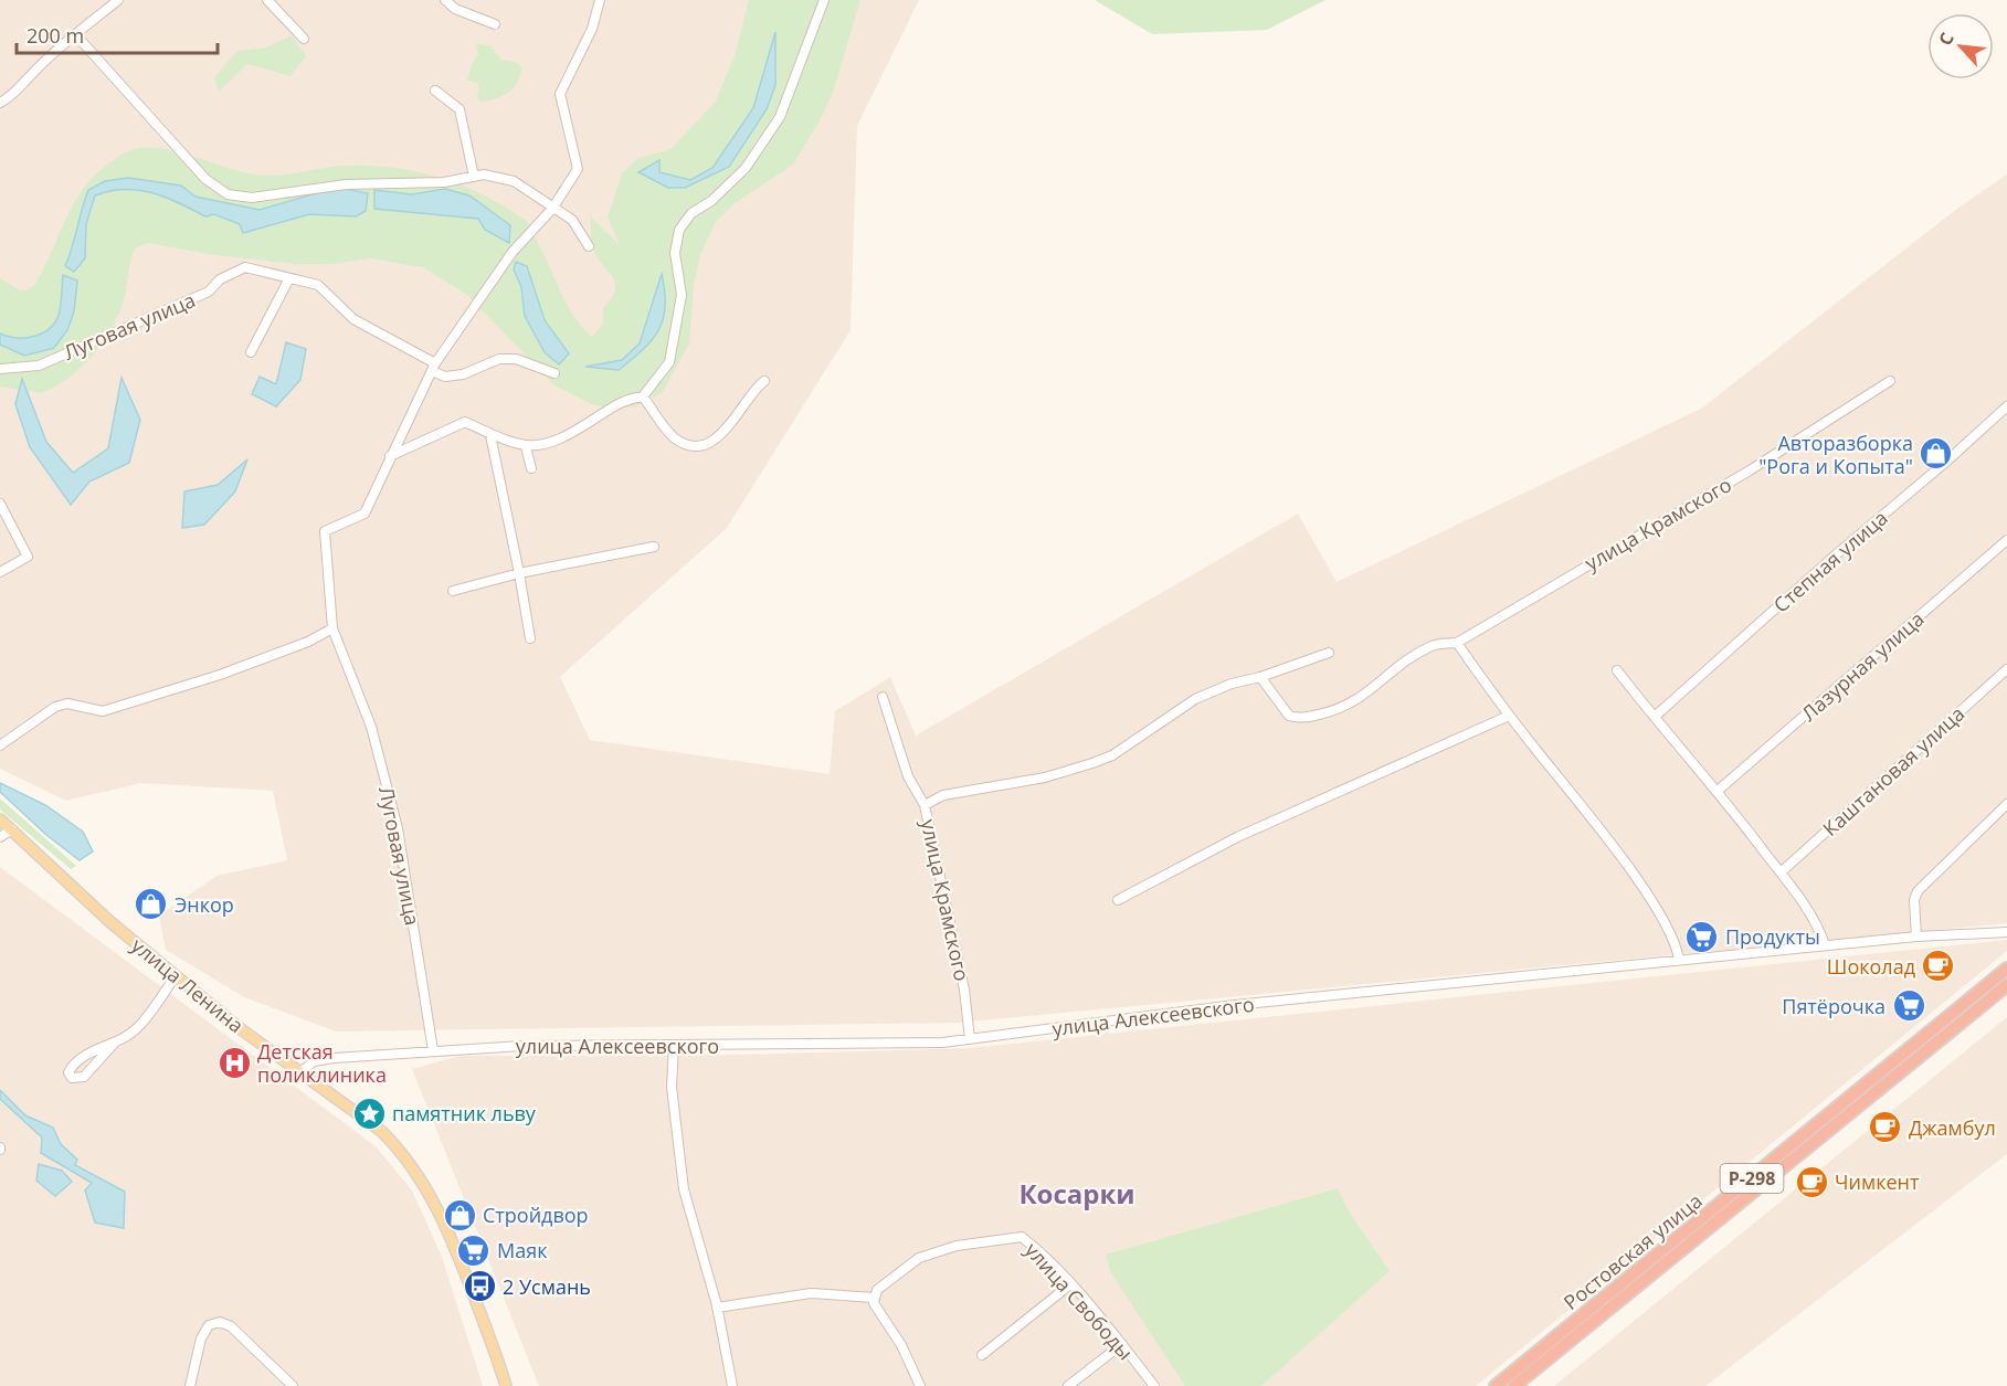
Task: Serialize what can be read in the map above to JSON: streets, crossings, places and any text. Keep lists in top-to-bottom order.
{
  "streets": {
    "highway": ["Р-298", "Ростовская улица"],
    "main road": ["улица Ленина"],
    "street": [
      "Луговая улица",
      "улица Крамского",
      "Степная улица",
      "Лазурная улица",
      "Каштановая улица",
      "улица Алексеевского",
      "улица Свободы"
    ]
  },
  "crossings": [
    ["Луговая улица", "улица Алексеевского"],
    ["улица Крамского", "улица Алексеевского"],
    ["улица Ленина", "улица Алексеевского"]
  ],
  "districts": ["Косарки"],
  "places": {
    "shop": ["Авторазборка \"Рога и Копыта\"", "Энкор", "Стройдвор"],
    "supermarket": ["Продукты", "Пятёрочка", "Маяк"],
    "cafe": ["Шоколад", "Джамбул", "Чимкент"],
    "hospital": ["Детская поликлиника"],
    "place": ["памятник льву"],
    "bus stop": ["2 Усмань"]
  },
  "scale_bar": "200 m",
  "north": "top left"
}
